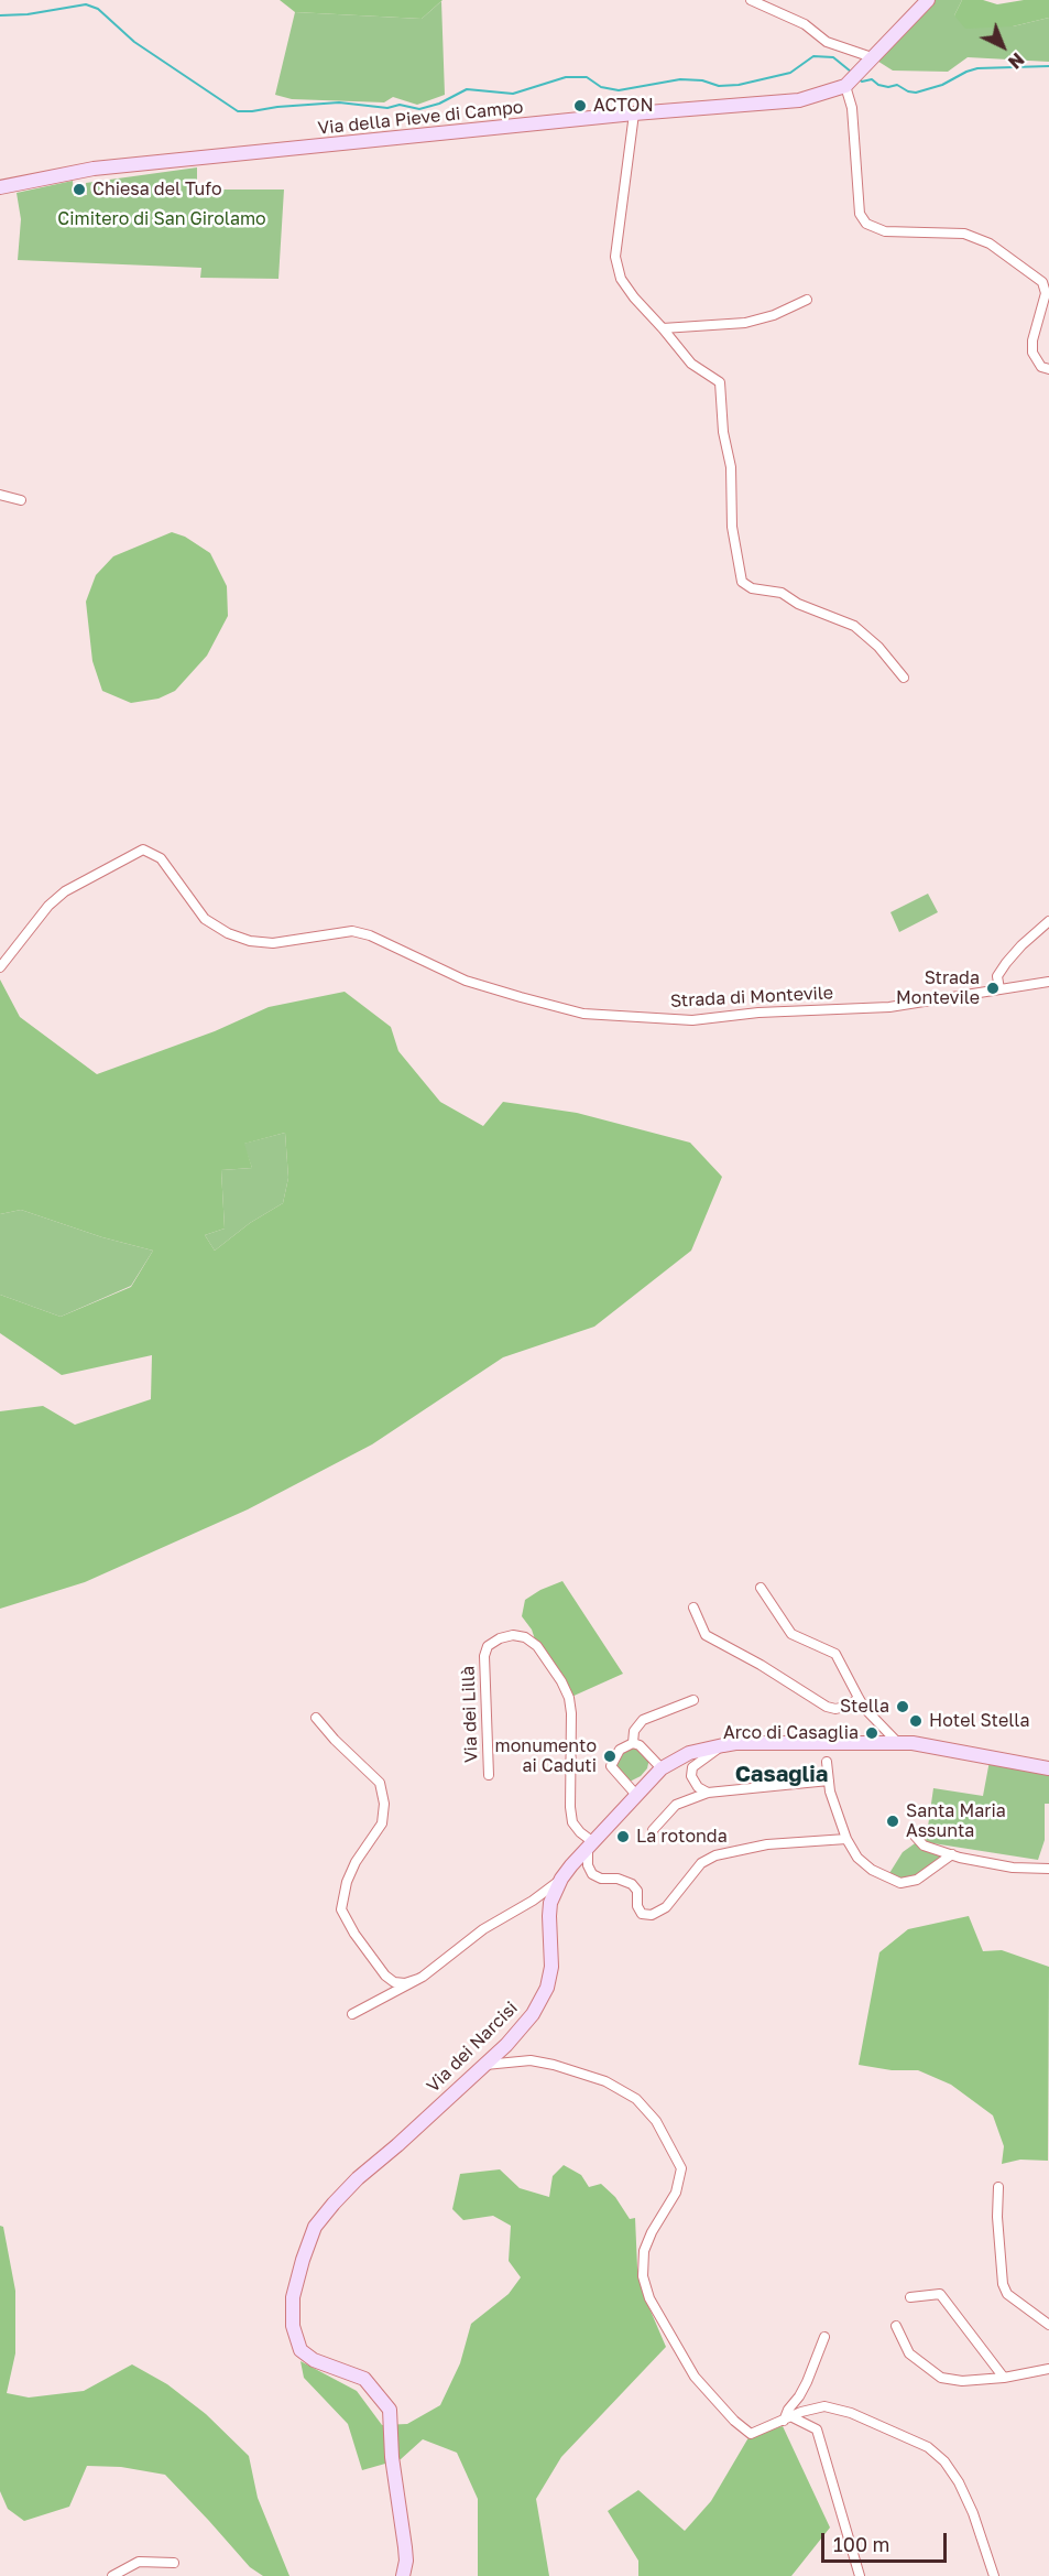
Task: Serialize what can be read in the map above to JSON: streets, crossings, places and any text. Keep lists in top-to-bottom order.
{
  "streets": {
    "street": [
      "Via della Pieve di Campo",
      "Strada di Montevile",
      "Via dei Lillà",
      "Via dei Narcisi"
    ]
  },
  "crossings": [
    ["Via dei Lillà", "Via dei Narcisi"]
  ],
  "districts": ["Casaglia"],
  "parks": ["Cimitero di San Girolamo"],
  "places": [
    "ACTON",
    "Chiesa del Tufo",
    "Strada Montevile",
    "Stella",
    "Hotel Stella",
    "Arco di Casaglia",
    "monumento ai Caduti",
    "Santa Maria Assunta",
    "La rotonda"
  ],
  "scale_bar": "100 m",
  "north": "bottom right"
}
